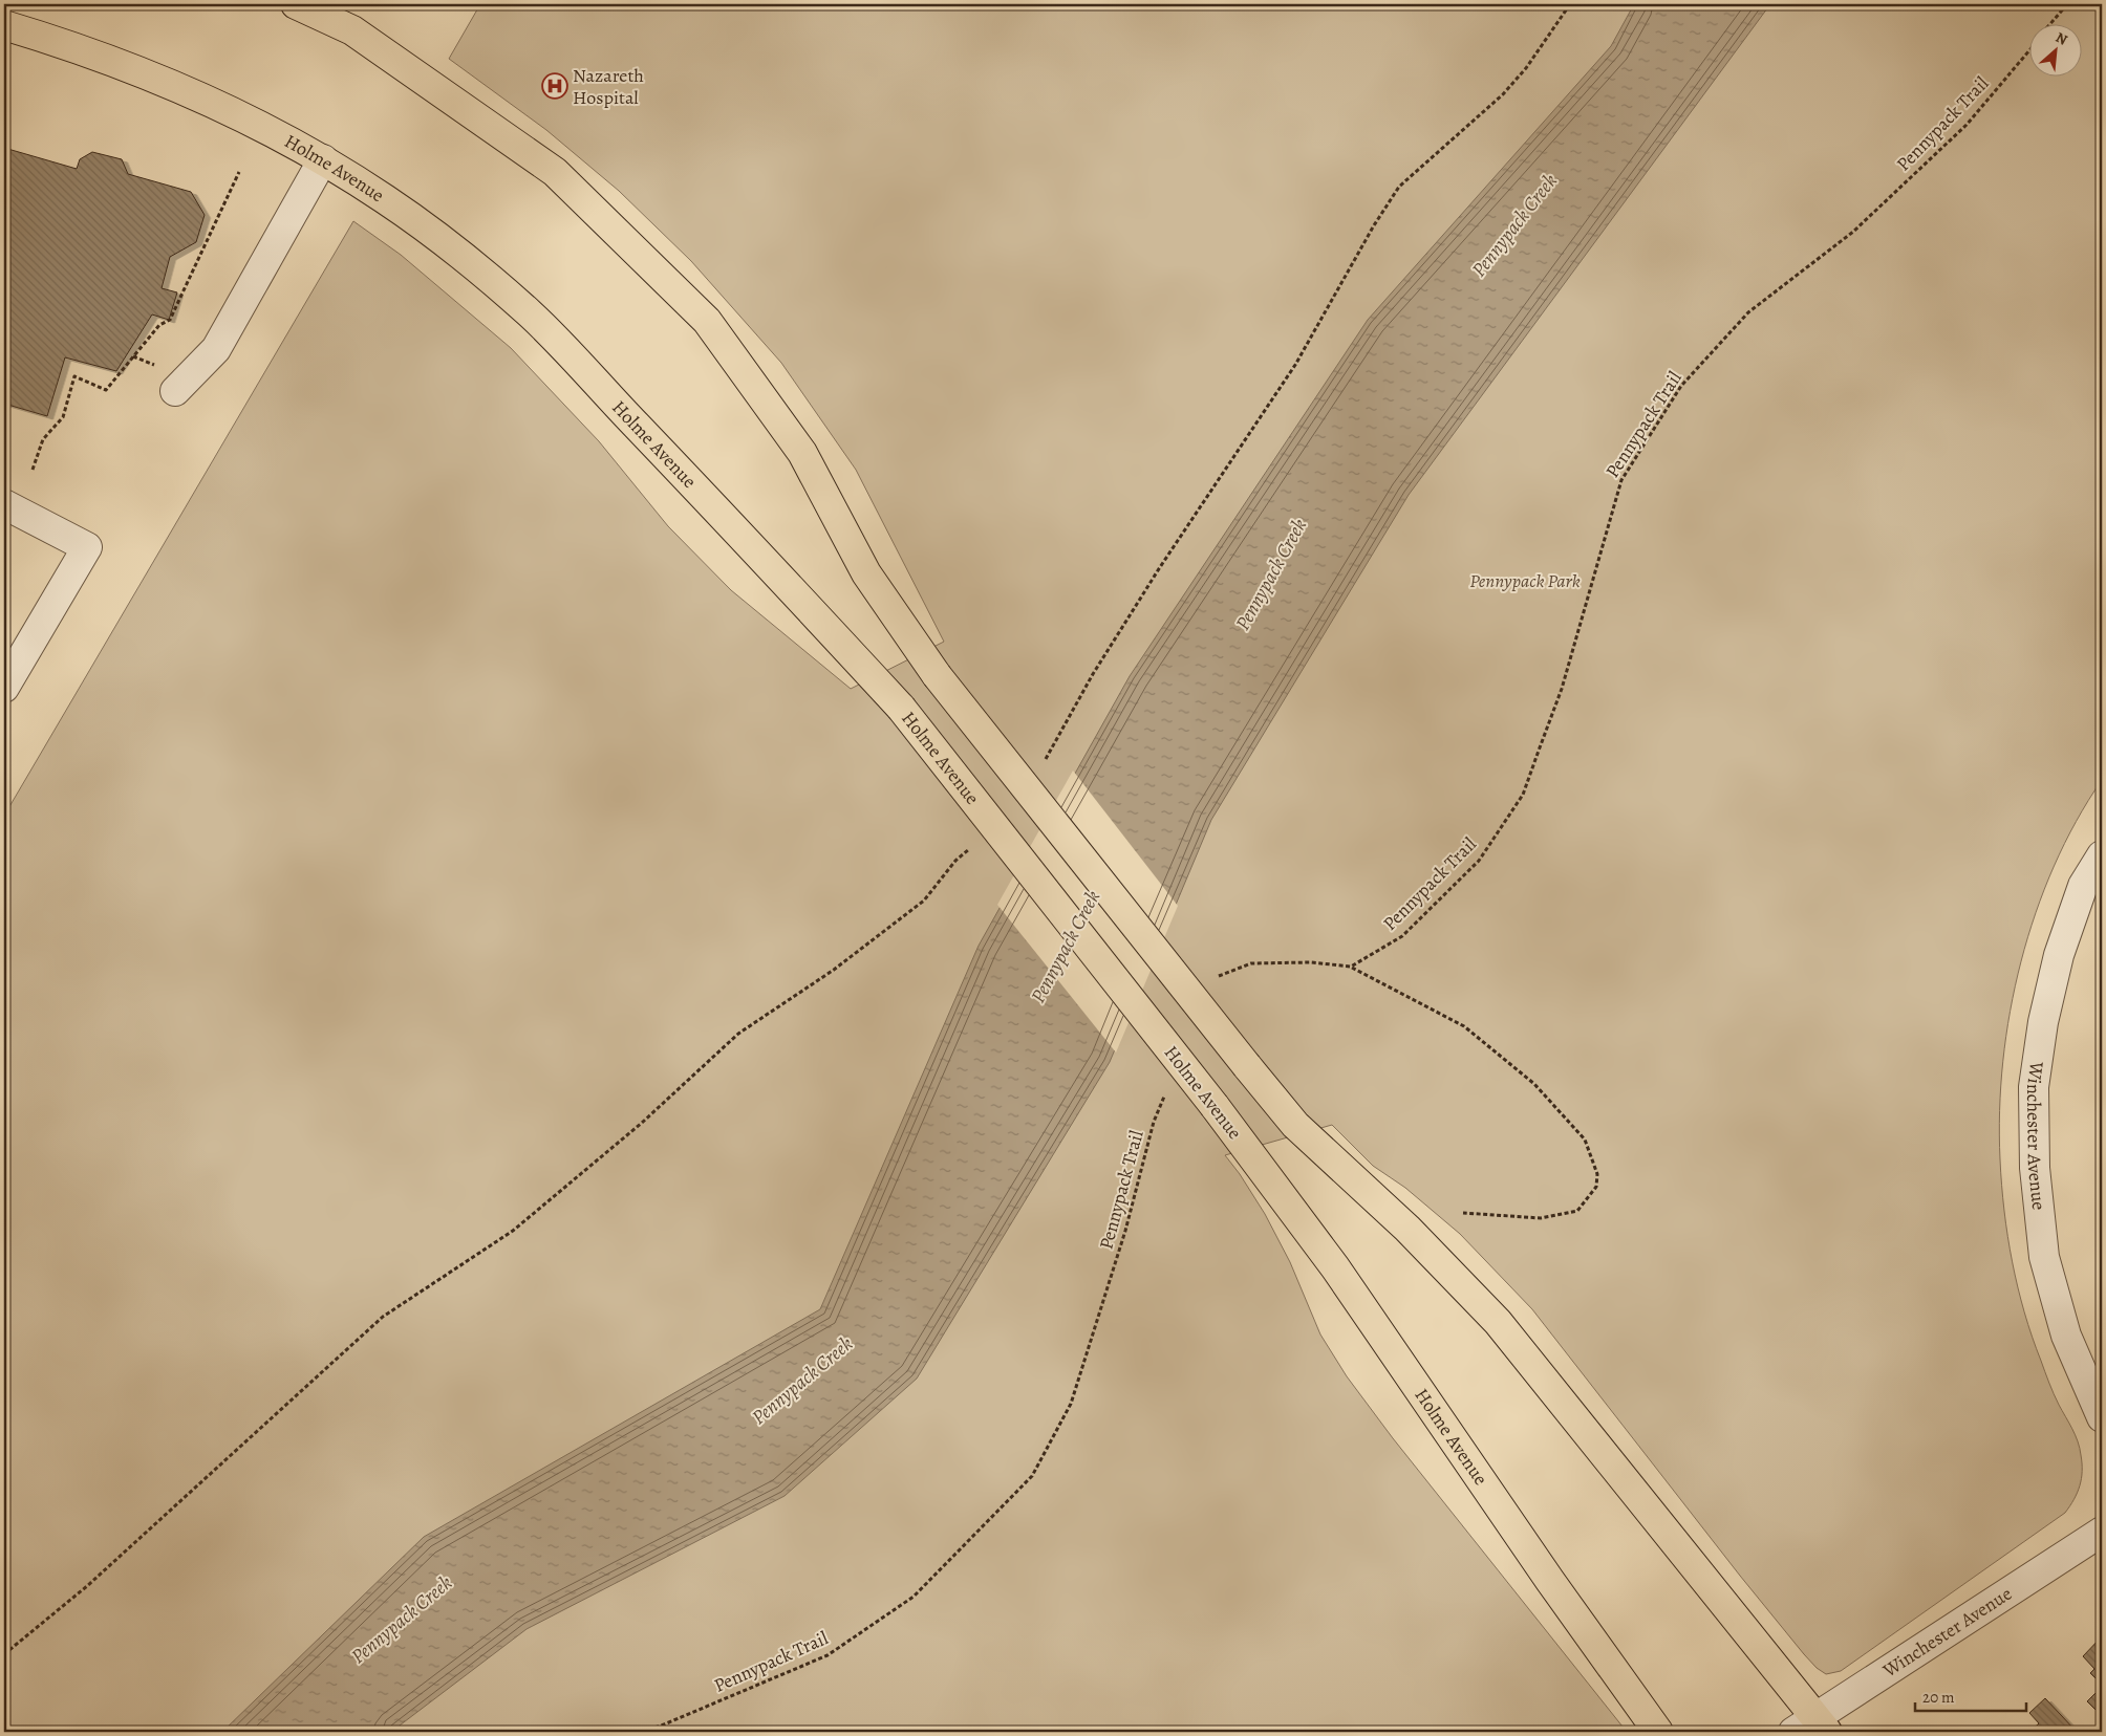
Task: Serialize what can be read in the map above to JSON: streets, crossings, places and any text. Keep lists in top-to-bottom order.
{
  "streets": {
    "main road": ["Holme Avenue"],
    "street": ["Winchester Avenue"],
    "path": ["Pennypack Trail"]
  },
  "water": ["Pennypack Creek"],
  "parks": ["Pennypack Park"],
  "places": {
    "hospital": ["Nazareth Hospital"]
  },
  "scale_bar": "20 m",
  "north": "top right"
}
